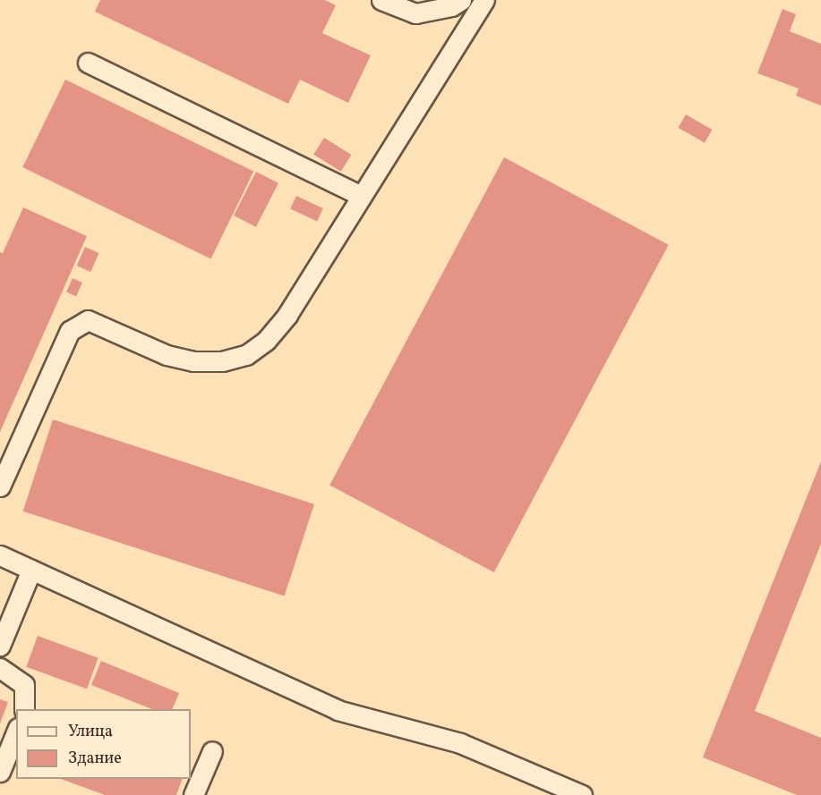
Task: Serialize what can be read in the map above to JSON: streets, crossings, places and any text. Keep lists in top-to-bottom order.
{
  "legend": ["Улица", "Здание"]
}
